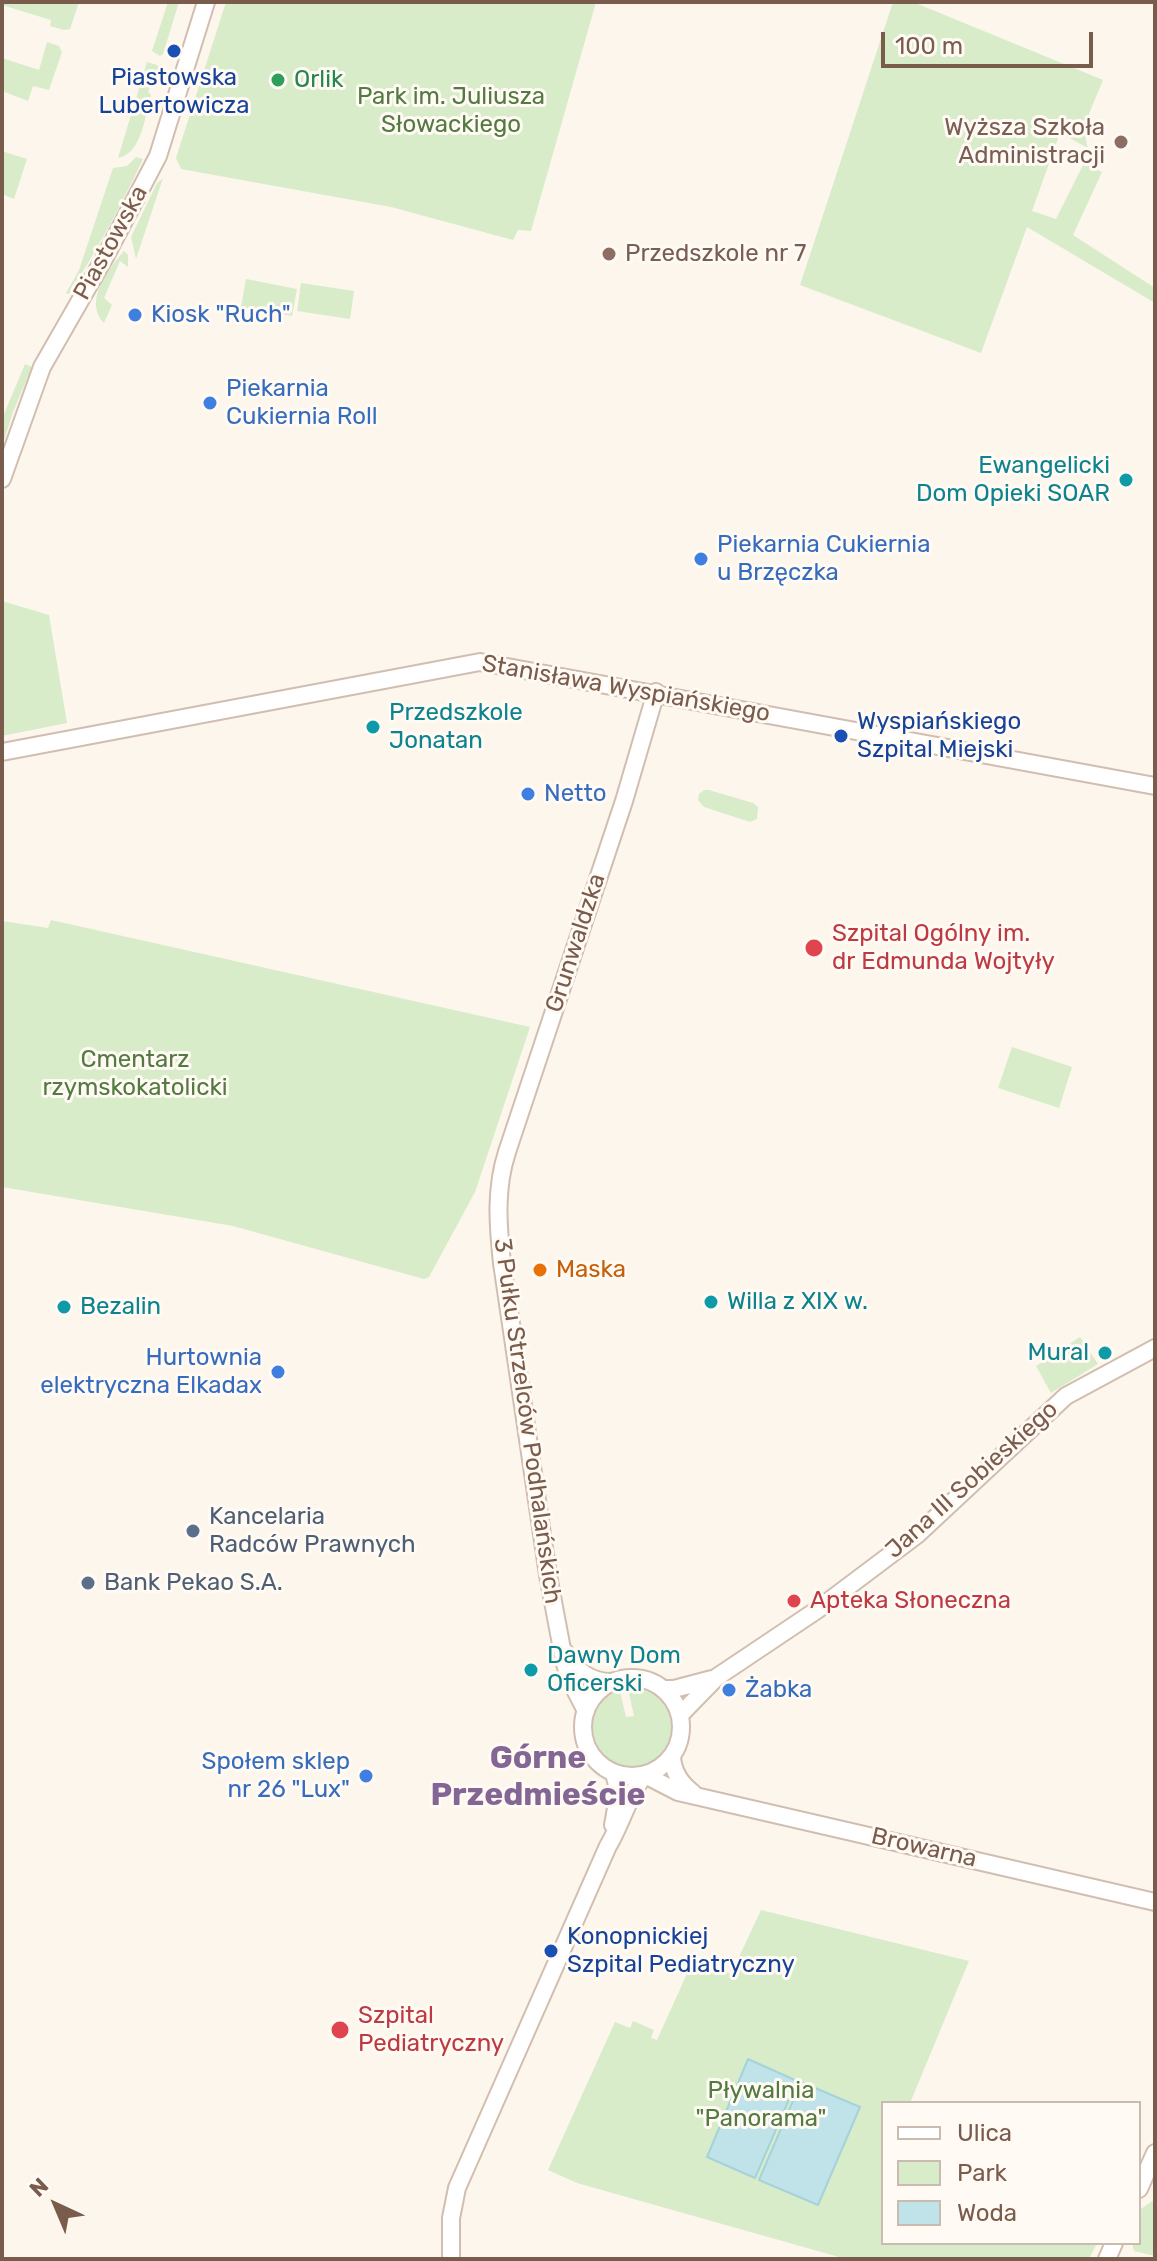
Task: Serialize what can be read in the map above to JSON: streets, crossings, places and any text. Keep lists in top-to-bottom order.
{
  "streets": {
    "street": [
      "Piastowska",
      "Stanisława Wyspiańskiego",
      "Grunwaldzka",
      "3 Pułku Strzelców Podhalańskich",
      "Jana III Sobieskiego",
      "Browarna"
    ]
  },
  "crossings": [
    ["Stanisława Wyspiańskiego", "Grunwaldzka"],
    ["Grunwaldzka", "3 Pułku Strzelców Podhalańskich"],
    ["3 Pułku Strzelców Podhalańskich", "Jana III Sobieskiego"],
    ["3 Pułku Strzelców Podhalańskich", "Browarna"],
    ["Jana III Sobieskiego", "Browarna"]
  ],
  "districts": ["Górne Przedmieście"],
  "parks": ["Park im. Juliusza Słowackiego", "Cmentarz rzymskokatolicki", "Pływalnia \"Panorama\""],
  "places": [
    "Piastowska Lubertowicza",
    "Orlik",
    "Wyższa Szkoła Administracji",
    "Przedszkole nr 7",
    "Kiosk \"Ruch\"",
    "Piekarnia Cukiernia Roll",
    "Ewangelicki Dom Opieki SOAR",
    "Piekarnia Cukiernia u Brzęczka",
    "Przedszkole Jonatan",
    "Wyspiańskiego Szpital Miejski",
    "Netto",
    "Szpital Ogólny im. dr Edmunda Wojtyły",
    "Maska",
    "Willa z XIX w.",
    "Bezalin",
    "Mural",
    "Hurtownia elektryczna Elkadax",
    "Kancelaria Radców Prawnych",
    "Bank Pekao S.A.",
    "Apteka Słoneczna",
    "Dawny Dom Oficerski",
    "Żabka",
    "Społem sklep nr 26 \"Lux\"",
    "Konopnickiej Szpital Pediatryczny",
    "Szpital Pediatryczny"
  ],
  "legend": ["Ulica", "Park", "Woda"],
  "scale_bar": "100 m",
  "north": "top left"
}
